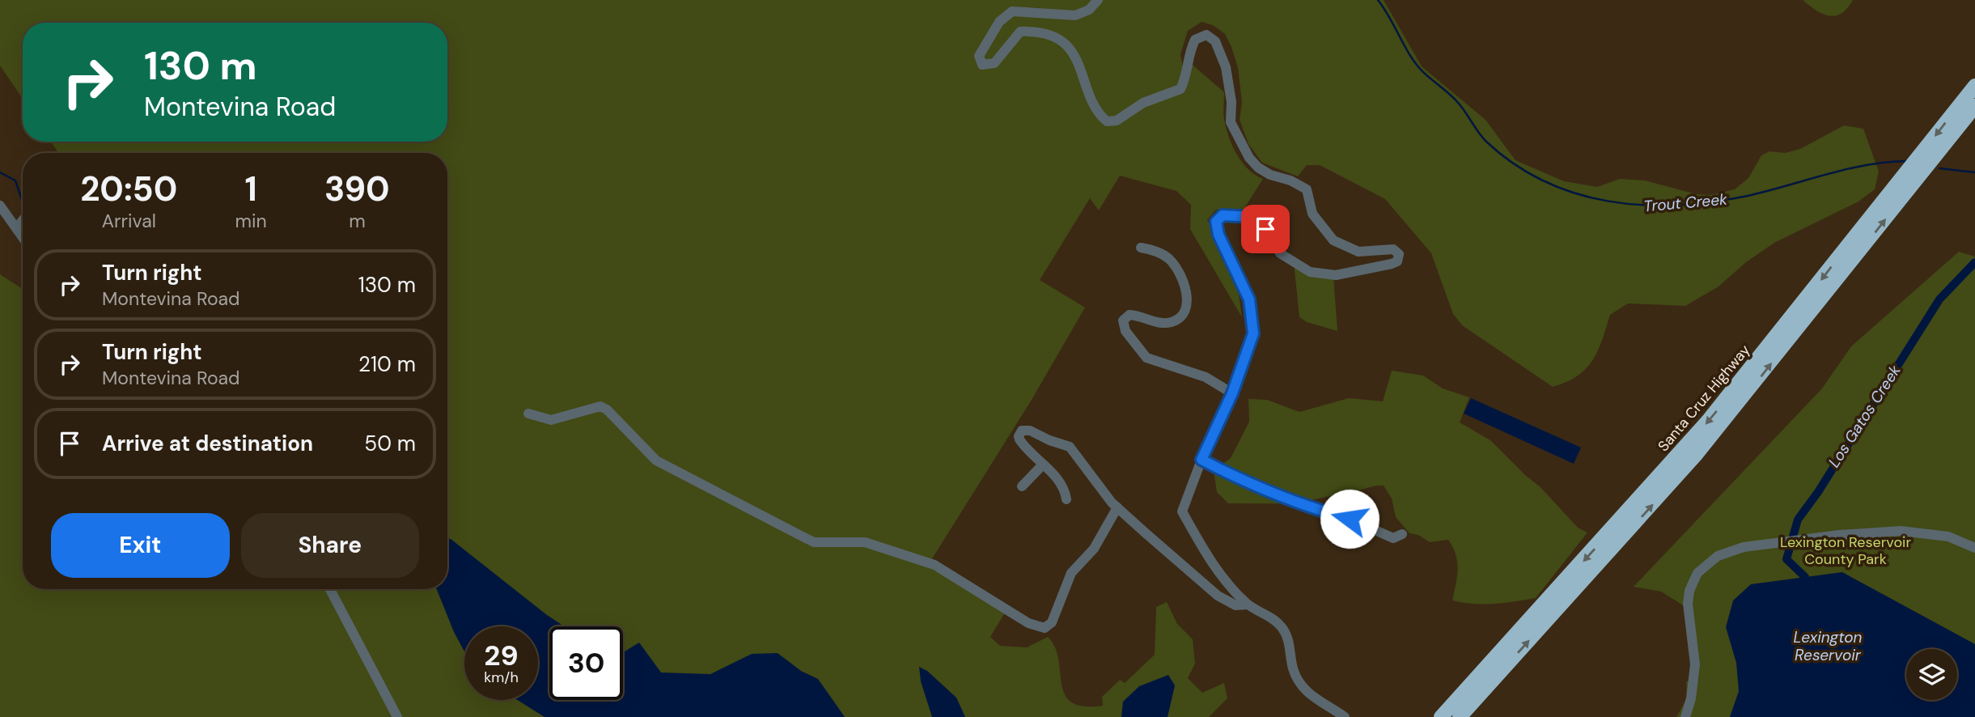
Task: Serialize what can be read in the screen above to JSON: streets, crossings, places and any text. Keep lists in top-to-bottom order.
{
  "streets": {
    "highway": ["Santa Cruz Highway"]
  },
  "water": ["Trout Creek", "Los Gatos Creek", "Lexington Reservoir"],
  "parks": ["Lexington Reservoir County Park"],
  "page": {
    "turn": ["130 m", "Montevina Road"],
    "eta": [
      "20:50",
      "Arrival",
      "1",
      "min",
      "390",
      "m"
    ],
    "list": [
      {
        "name": "Turn right",
        "note": "Montevina Road",
        "value": "130 m"
      },
      {
        "name": "Turn right",
        "note": "Montevina Road",
        "value": "210 m"
      },
      {
        "name": "Arrive at destination",
        "value": "50 m"
      }
    ],
    "buttons": ["Exit", "Share"],
    "speed": "29 km/h",
    "limit": "30"
  }
}
